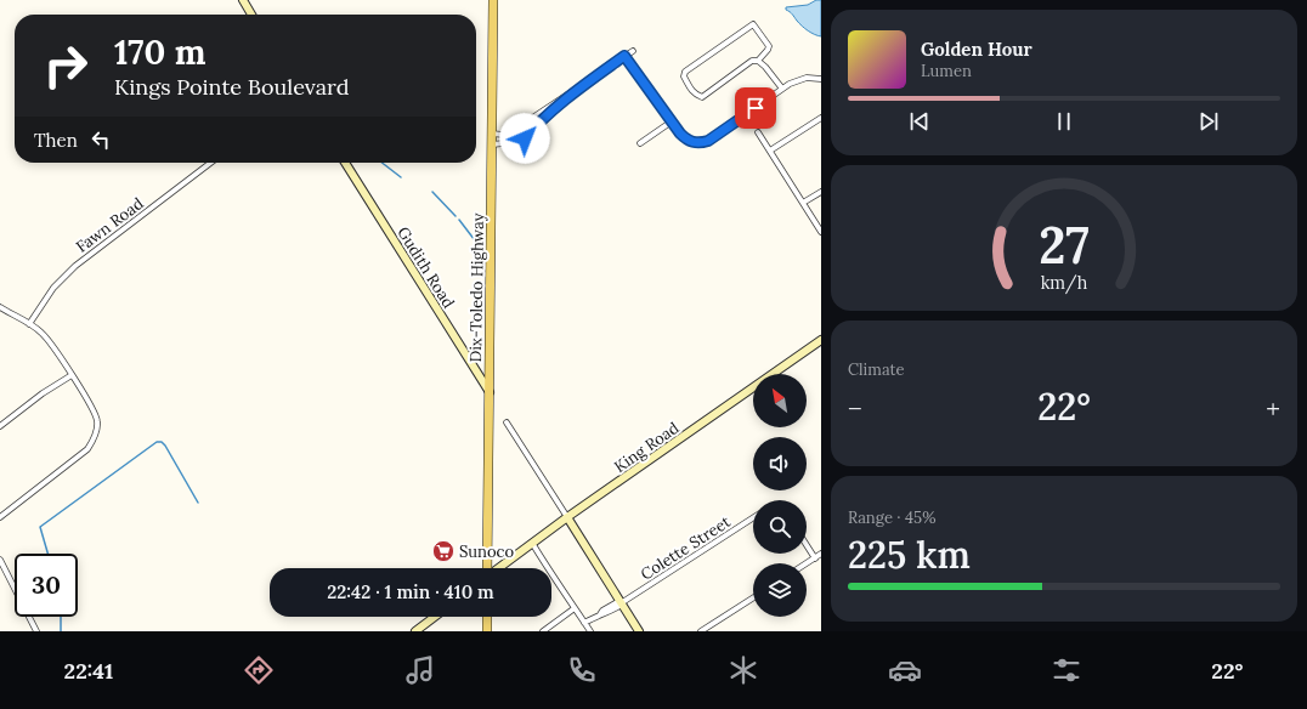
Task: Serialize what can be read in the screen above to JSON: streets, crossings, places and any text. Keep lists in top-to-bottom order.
{
  "streets": {
    "main road": ["Gudith Road", "Dix-Toledo Highway", "King Road"],
    "street": ["Fawn Road", "Colette Street"]
  },
  "crossings": [
    ["Gudith Road", "Dix-Toledo Highway"]
  ],
  "places": {
    "supermarket": ["Sunoco"]
  },
  "north": "top left",
  "page": {
    "turn": ["170 m", "Kings Pointe Boulevard"],
    "song": ["Golden Hour", "Lumen"],
    "then": "Then",
    "tile": [
      "Climate",
      ["Range · 45%", "225 km"]
    ],
    "heat": ["−", "22°", "+"],
    "limit": "30",
    "trip": "22:42 · 1 min · 410 m",
    "tabs": ["22:41", "22°"],
    "gauge": ["27", "km/h"]
  }
}
